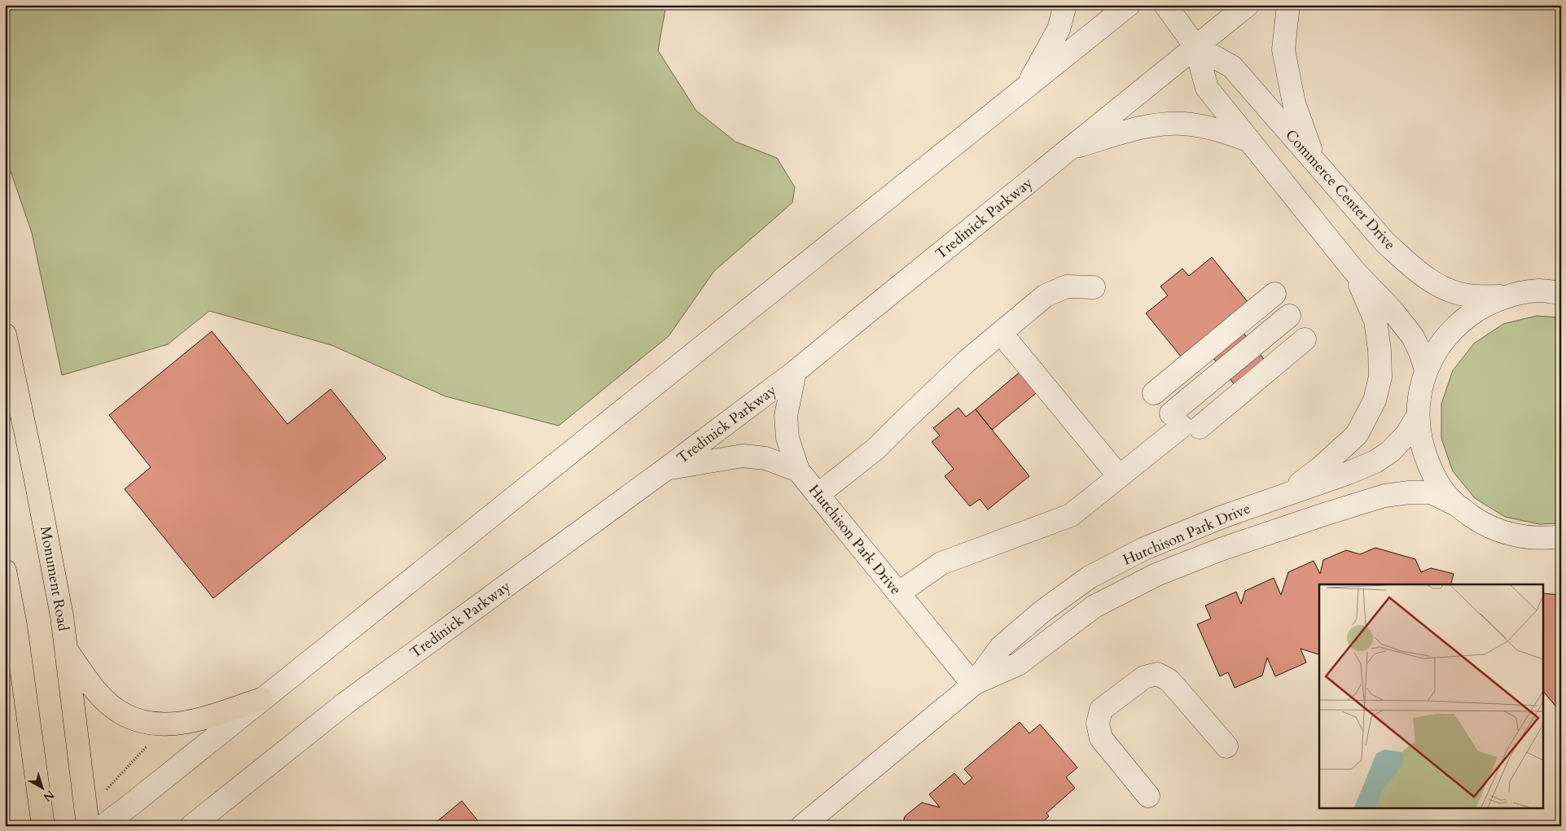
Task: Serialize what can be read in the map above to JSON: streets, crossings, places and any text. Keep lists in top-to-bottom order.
{
  "streets": {
    "main road": ["Monument Road"],
    "street": ["Commerce Center Drive", "Tredinick Parkway", "Hutchison Park Drive"]
  },
  "crossings": [
    ["Commerce Center Drive", "Tredinick Parkway"],
    ["Tredinick Parkway", "Hutchison Park Drive"]
  ],
  "north": "bottom right"
}
